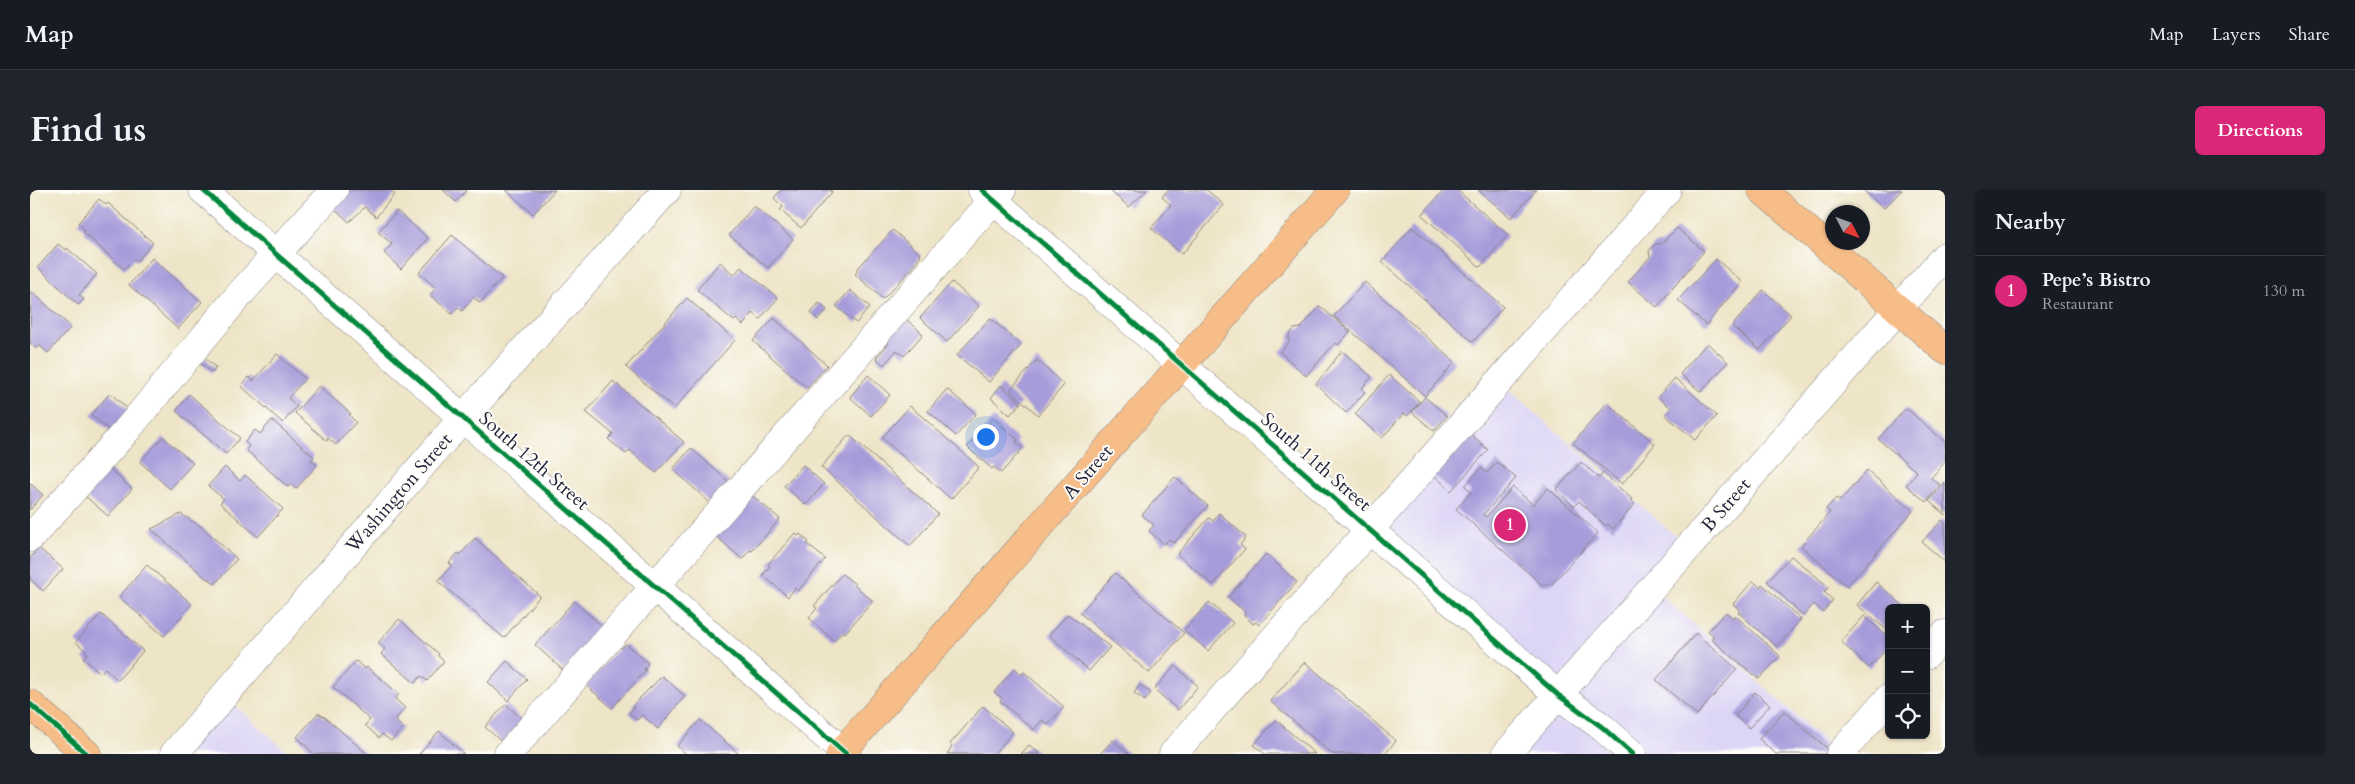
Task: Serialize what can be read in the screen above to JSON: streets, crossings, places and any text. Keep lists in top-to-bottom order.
{
  "streets": {
    "main road": ["A Street"],
    "street": [
      "South 12th Street",
      "South 11th Street",
      "Washington Street",
      "B Street"
    ]
  },
  "crossings": [
    ["South 12th Street", "A Street"],
    ["South 12th Street", "Washington Street"],
    ["South 11th Street", "A Street"],
    ["South 11th Street", "B Street"]
  ],
  "north": "bottom right",
  "page": {
    "header": "Map",
    "nav": ["Map", "Layers", "Share"],
    "title": "Find us",
    "buttons": "Directions",
    "heading": "Nearby",
    "list": [
      {
        "mark": "1",
        "name": "Pepe’s Bistro",
        "note": "Restaurant",
        "value": "130 m"
      }
    ],
    "pins": "1",
    "map_buttons": ["+", "−"]
  }
}
